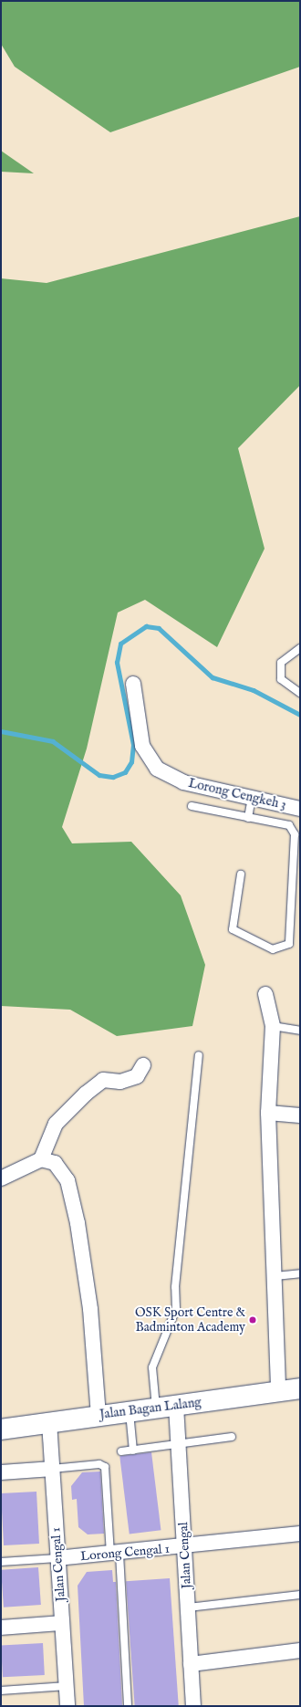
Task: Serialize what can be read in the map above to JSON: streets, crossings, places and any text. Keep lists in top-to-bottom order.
{
  "streets": {
    "main road": ["Jalan Bagan Lalang"],
    "street": [
      "Lorong Cengkeh 3",
      "Lorong Cengal 1",
      "Jalan Cengal",
      "Jalan Cengal 1"
    ]
  },
  "crossings": [
    ["Jalan Bagan Lalang", "Jalan Cengal"],
    ["Jalan Bagan Lalang", "Jalan Cengal 1"],
    ["Lorong Cengal 1", "Jalan Cengal"],
    ["Lorong Cengal 1", "Jalan Cengal 1"]
  ],
  "places": ["OSK Sport Centre & Badminton Academy"]
}
